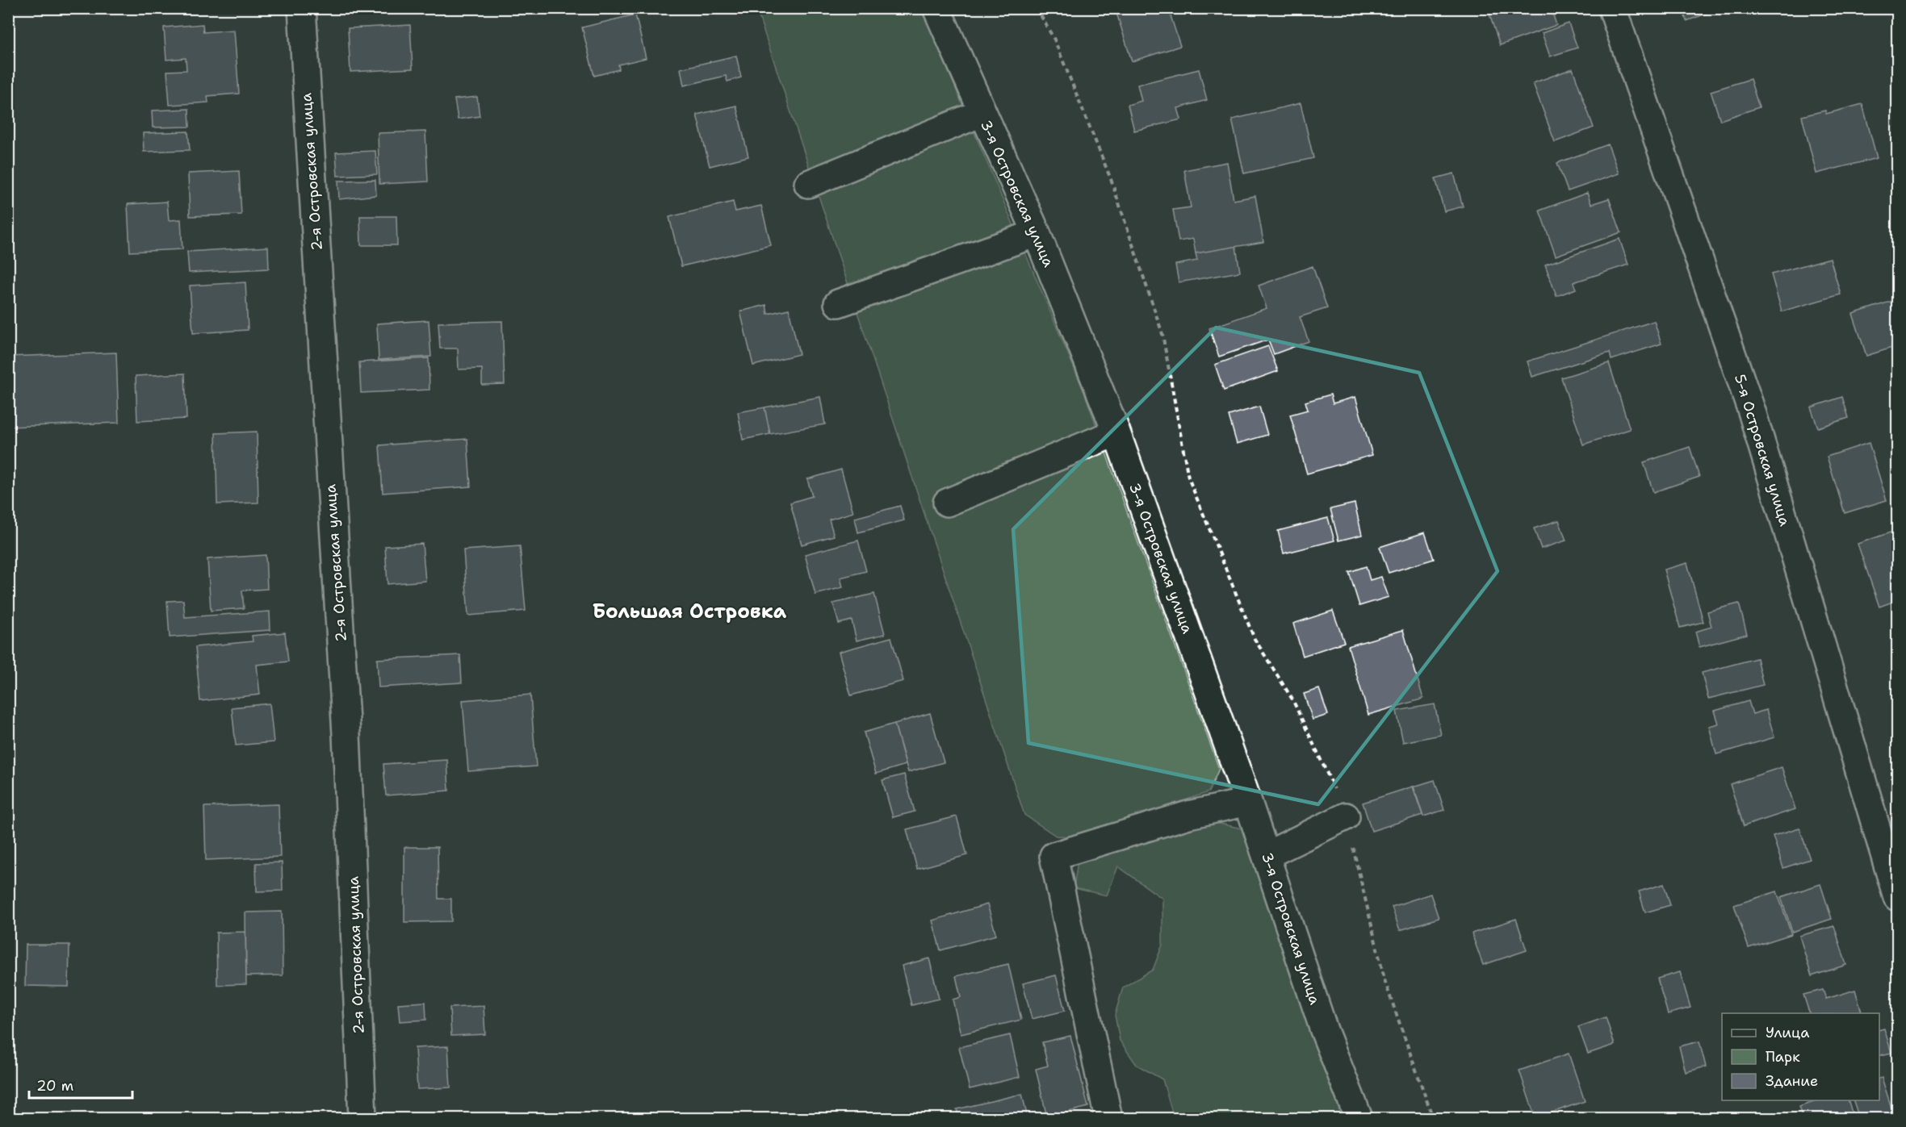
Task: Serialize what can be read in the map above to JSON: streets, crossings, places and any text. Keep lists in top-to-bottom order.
{
  "streets": {
    "street": ["2-я Островская улица", "3-я Островская улица", "5-я Островская улица"]
  },
  "districts": ["Большая Островка"],
  "legend": ["Улица", "Парк", "Здание"],
  "scale_bar": "20 m"
}
